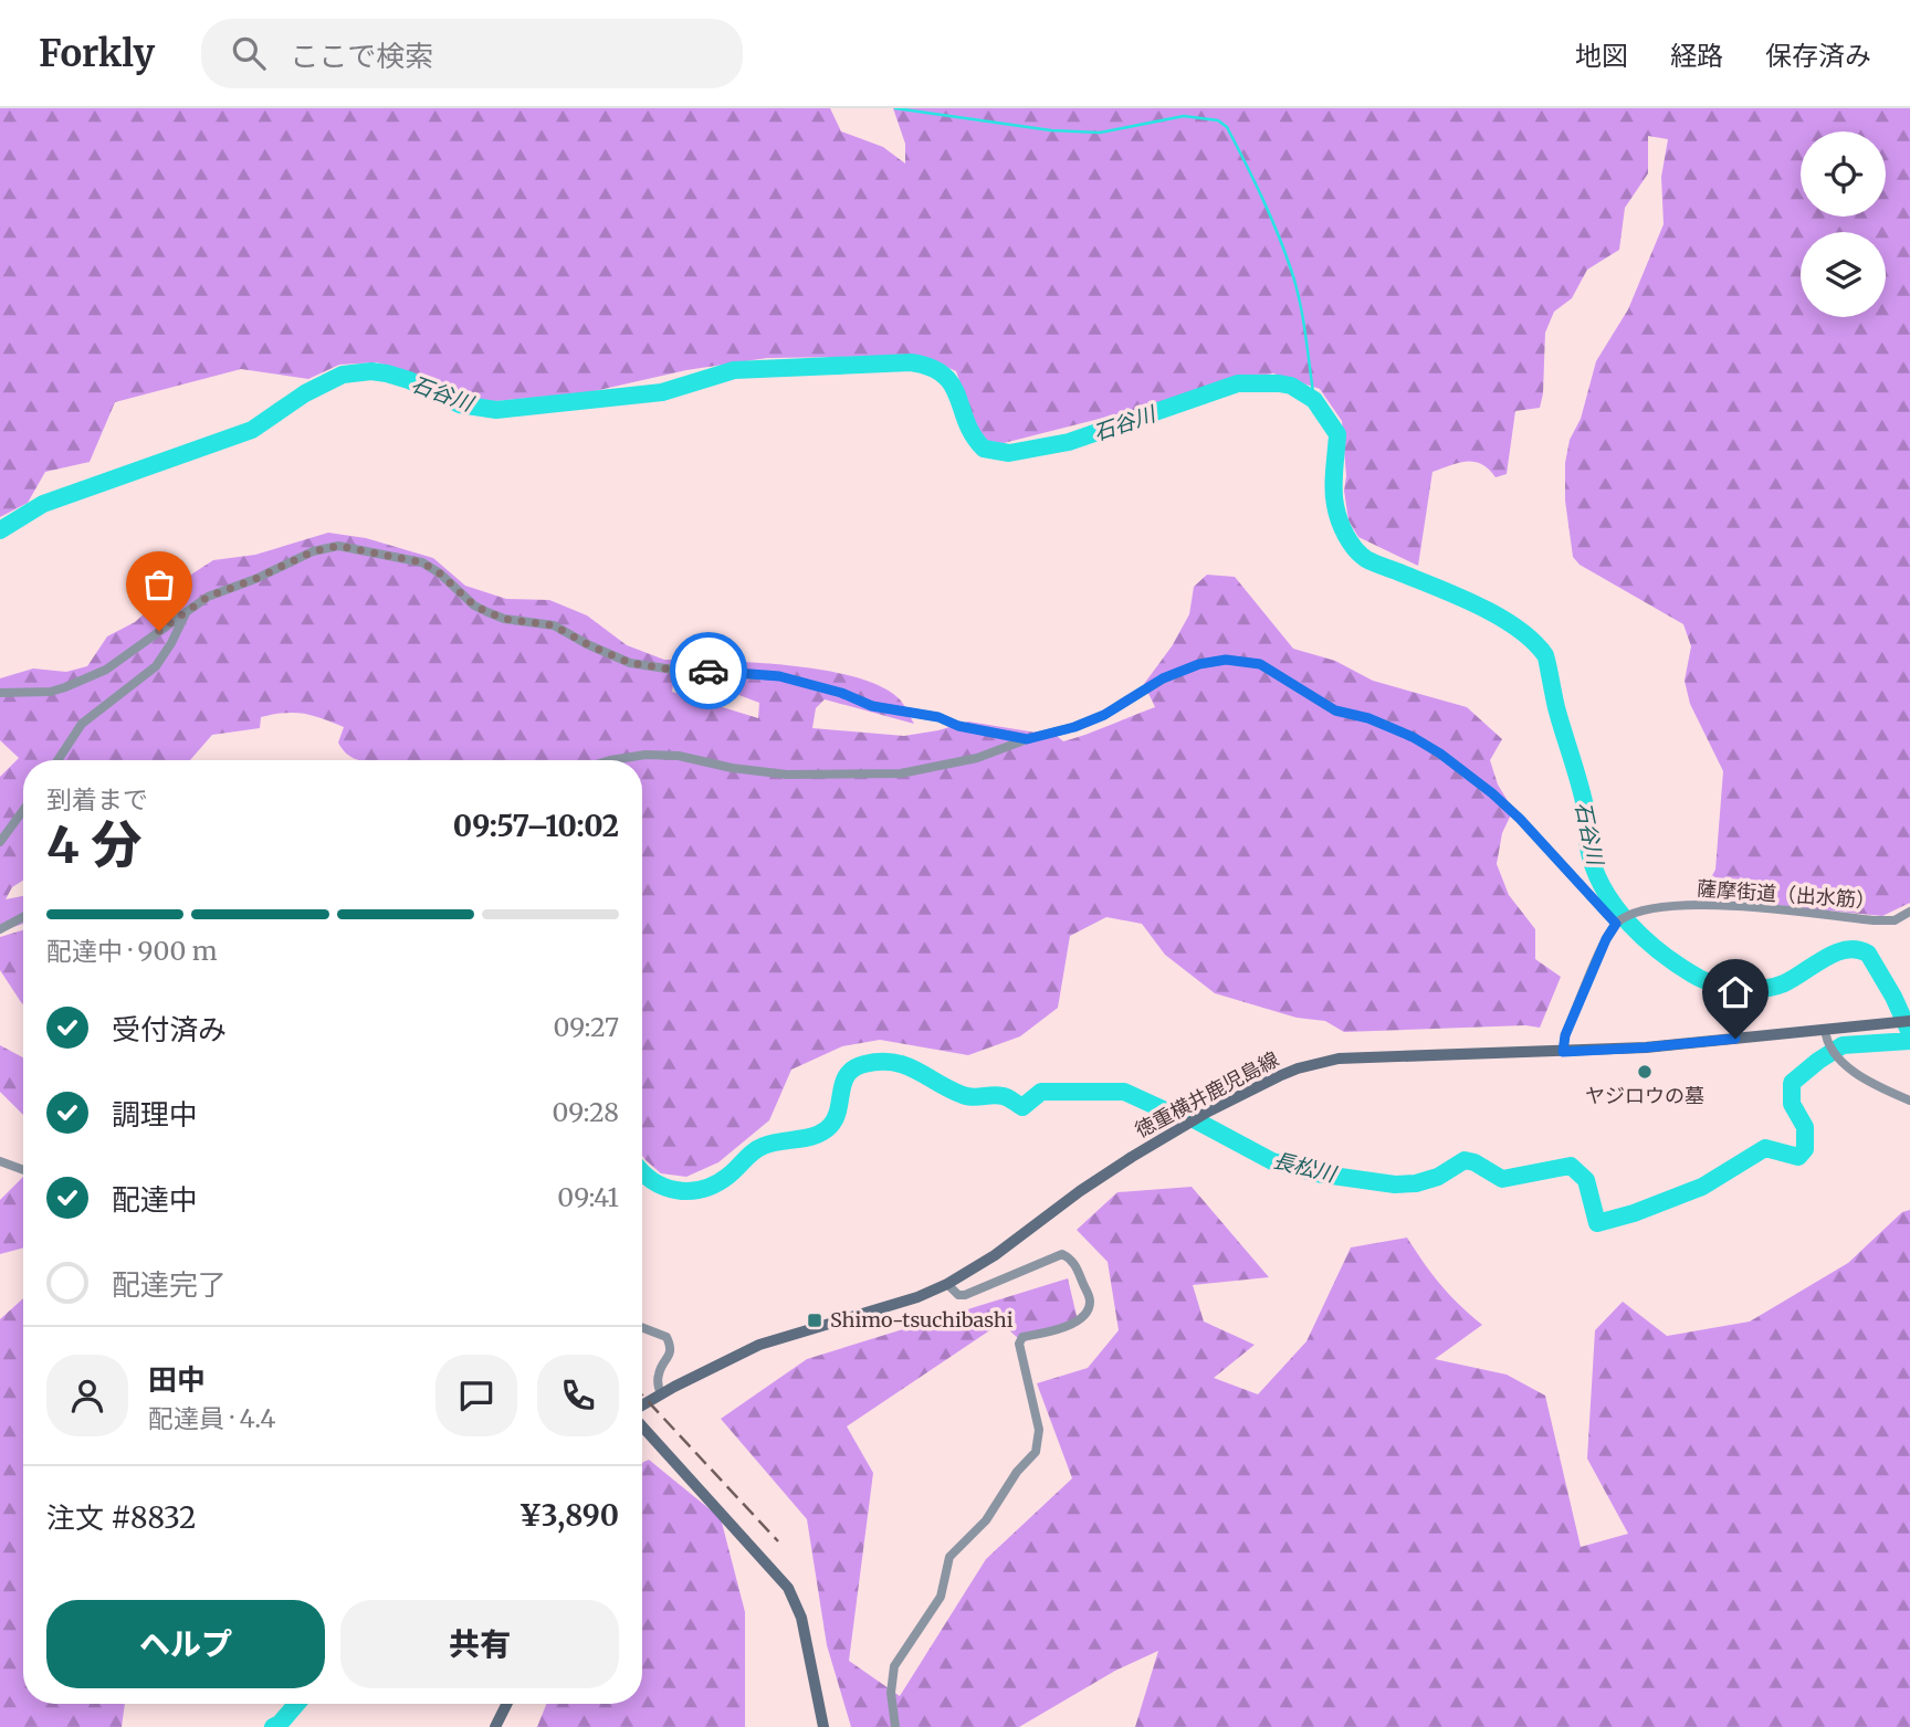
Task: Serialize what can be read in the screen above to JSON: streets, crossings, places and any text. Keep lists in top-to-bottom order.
{
  "streets": {
    "main road": ["徳重横井鹿児島線"],
    "street": ["薩摩街道（出水筋）"]
  },
  "crossings": [
    ["薩摩街道（出水筋）", "徳重横井鹿児島線"]
  ],
  "water": ["石谷川", "長松川"],
  "places": {
    "other": ["ヤジロウの墓"],
    "transit": ["Shimo-tsuchibashi"]
  },
  "page": {
    "header": "Forkly",
    "search": "ここで検索",
    "nav": ["地図", "経路", "保存済み"],
    "heading": ["4 分", "到着まで", "09:57–10:02"],
    "panel": [
      "田中",
      "配達員 · 4.4",
      "注文 #8832",
      "¥3,890"
    ],
    "bar": "配達中 · 900 m",
    "list": [
      ["受付済み", "09:27"],
      ["調理中", "09:28"],
      ["配達中", "09:41"],
      "配達完了"
    ],
    "buttons": ["ヘルプ", "共有"]
  }
}
